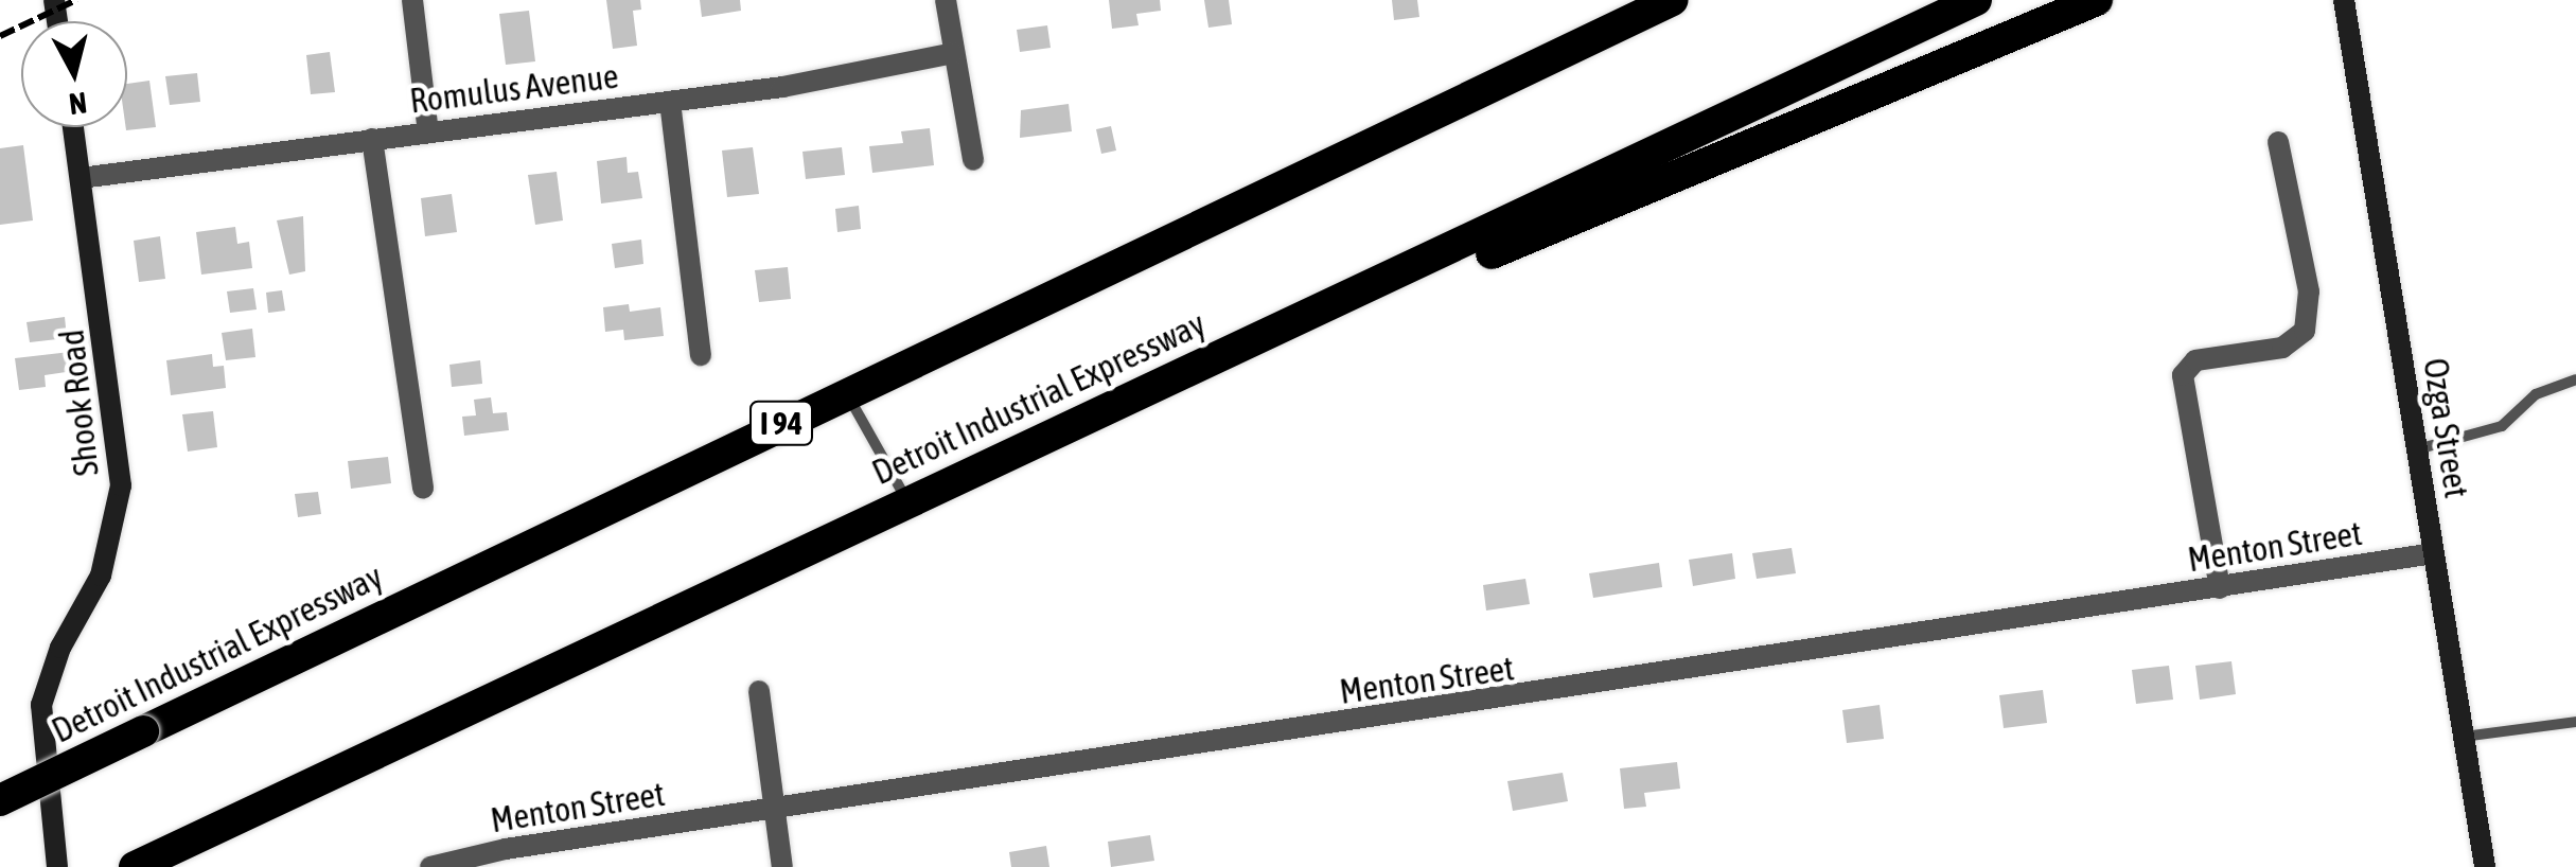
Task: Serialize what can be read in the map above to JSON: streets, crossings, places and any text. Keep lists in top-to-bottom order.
{
  "streets": {
    "highway": ["Detroit Industrial Expressway", "I 94"],
    "street": [
      "Romulus Avenue",
      "Shook Road",
      "Ozga Street",
      "Menton Street"
    ]
  },
  "crossings": [
    ["Romulus Avenue", "Shook Road"],
    ["Ozga Street", "Menton Street"]
  ],
  "north": "bottom"
}
